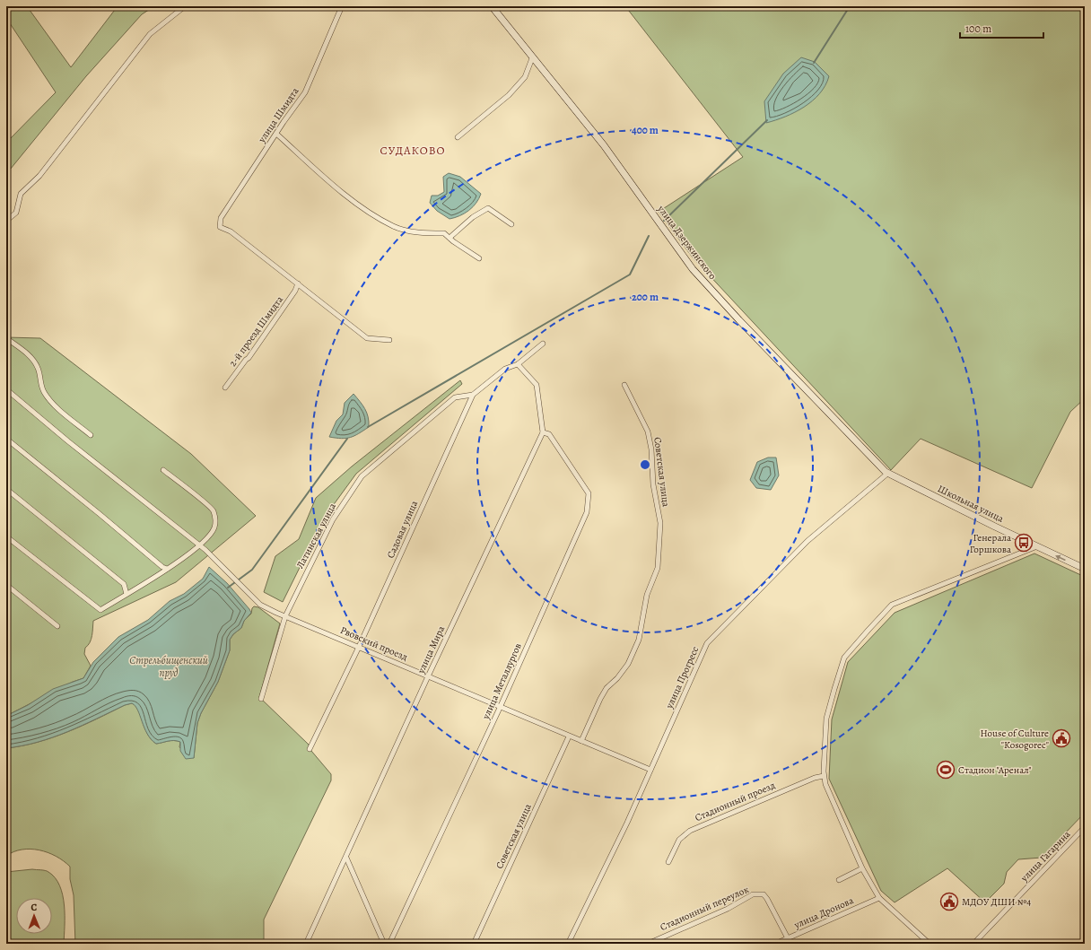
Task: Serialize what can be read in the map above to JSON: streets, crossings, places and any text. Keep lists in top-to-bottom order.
{
  "streets": {
    "street": [
      "улица Шмидта",
      "улица Дзержинского",
      "2-й проезд Шмидта",
      "Советская улица",
      "Школьная улица",
      "Садовая улица",
      "Латинская улица",
      "Рвовский проезд",
      "улица Мира",
      "улица Прогресс",
      "улица Металлургов",
      "Стадионный проезд",
      "улица Гагарина",
      "Стадионный переулок",
      "улица Дронова"
    ]
  },
  "crossings": [
    ["улица Шмидта", "2-й проезд Шмидта"],
    ["улица Дзержинского", "Школьная улица"],
    ["улица Дзержинского", "улица Прогресс"],
    ["Советская улица", "Рвовский проезд"],
    ["Школьная улица", "улица Прогресс"],
    ["Садовая улица", "Латинская улица"],
    ["Садовая улица", "Рвовский проезд"],
    ["Латинская улица", "Рвовский проезд"],
    ["Рвовский проезд", "улица Мира"],
    ["Рвовский проезд", "улица Прогресс"],
    ["Рвовский проезд", "улица Металлургов"],
    ["улица Мира", "улица Металлургов"],
    ["Стадионный переулок", "улица Дронова"]
  ],
  "districts": ["СУДАКОВО"],
  "water": ["Стрельбищенский пруд"],
  "places": {
    "bus stop": ["Генерала Горшкова"],
    "public building": ["House of Culture \"Kosogorec\"", "МДОУ ДШИ №4"],
    "sports": ["Стадион \"Аренал\""]
  },
  "scale_bar": "100 m",
  "north": "top",
  "rings": ["400 m", "200 m"]
}
